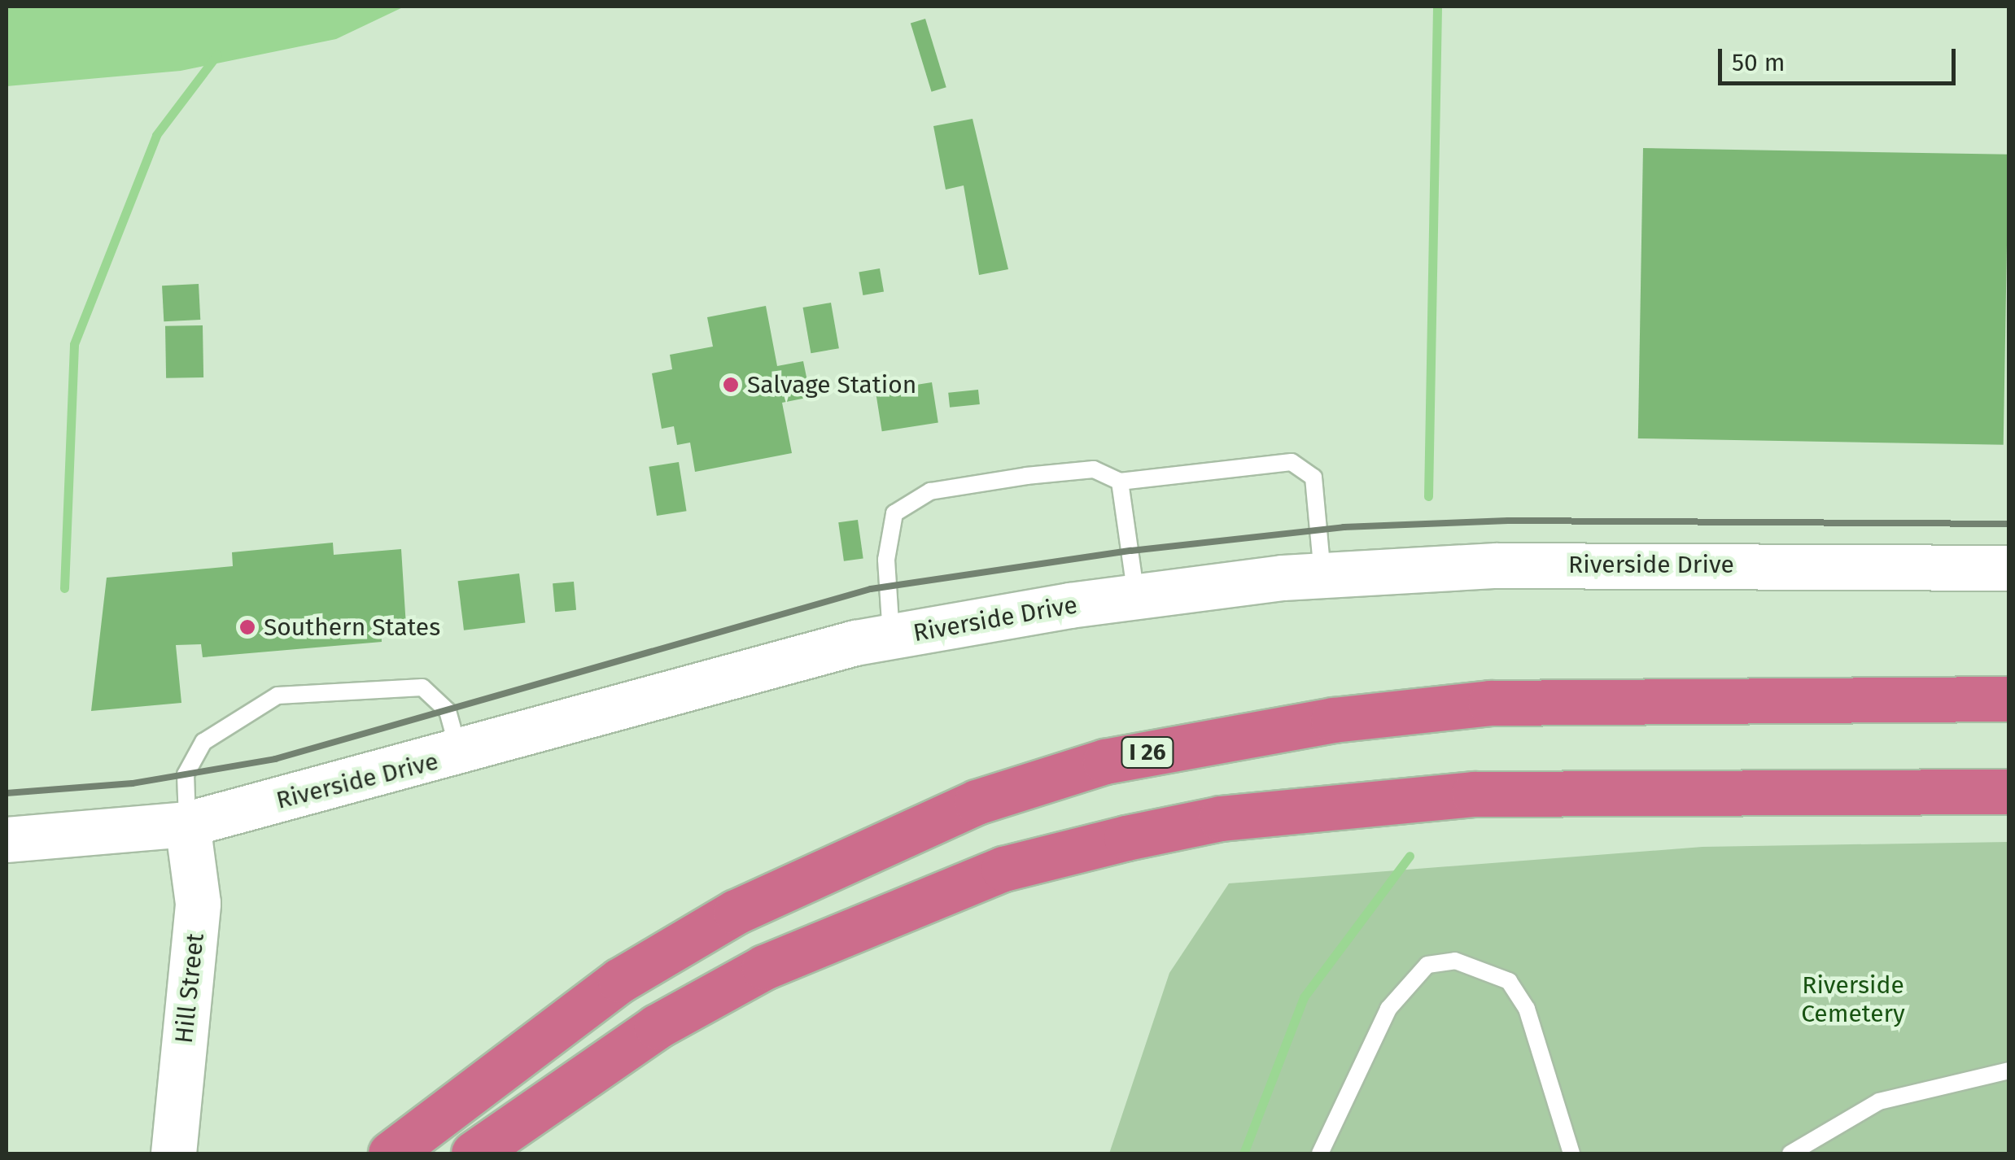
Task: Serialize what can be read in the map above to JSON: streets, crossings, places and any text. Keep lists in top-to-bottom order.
{
  "streets": {
    "highway": ["I 26"],
    "main road": ["Riverside Drive", "Hill Street"]
  },
  "crossings": [
    ["Riverside Drive", "Hill Street"]
  ],
  "parks": ["Riverside Cemetery"],
  "places": ["Salvage Station", "Southern States"],
  "scale_bar": "50 m"
}
